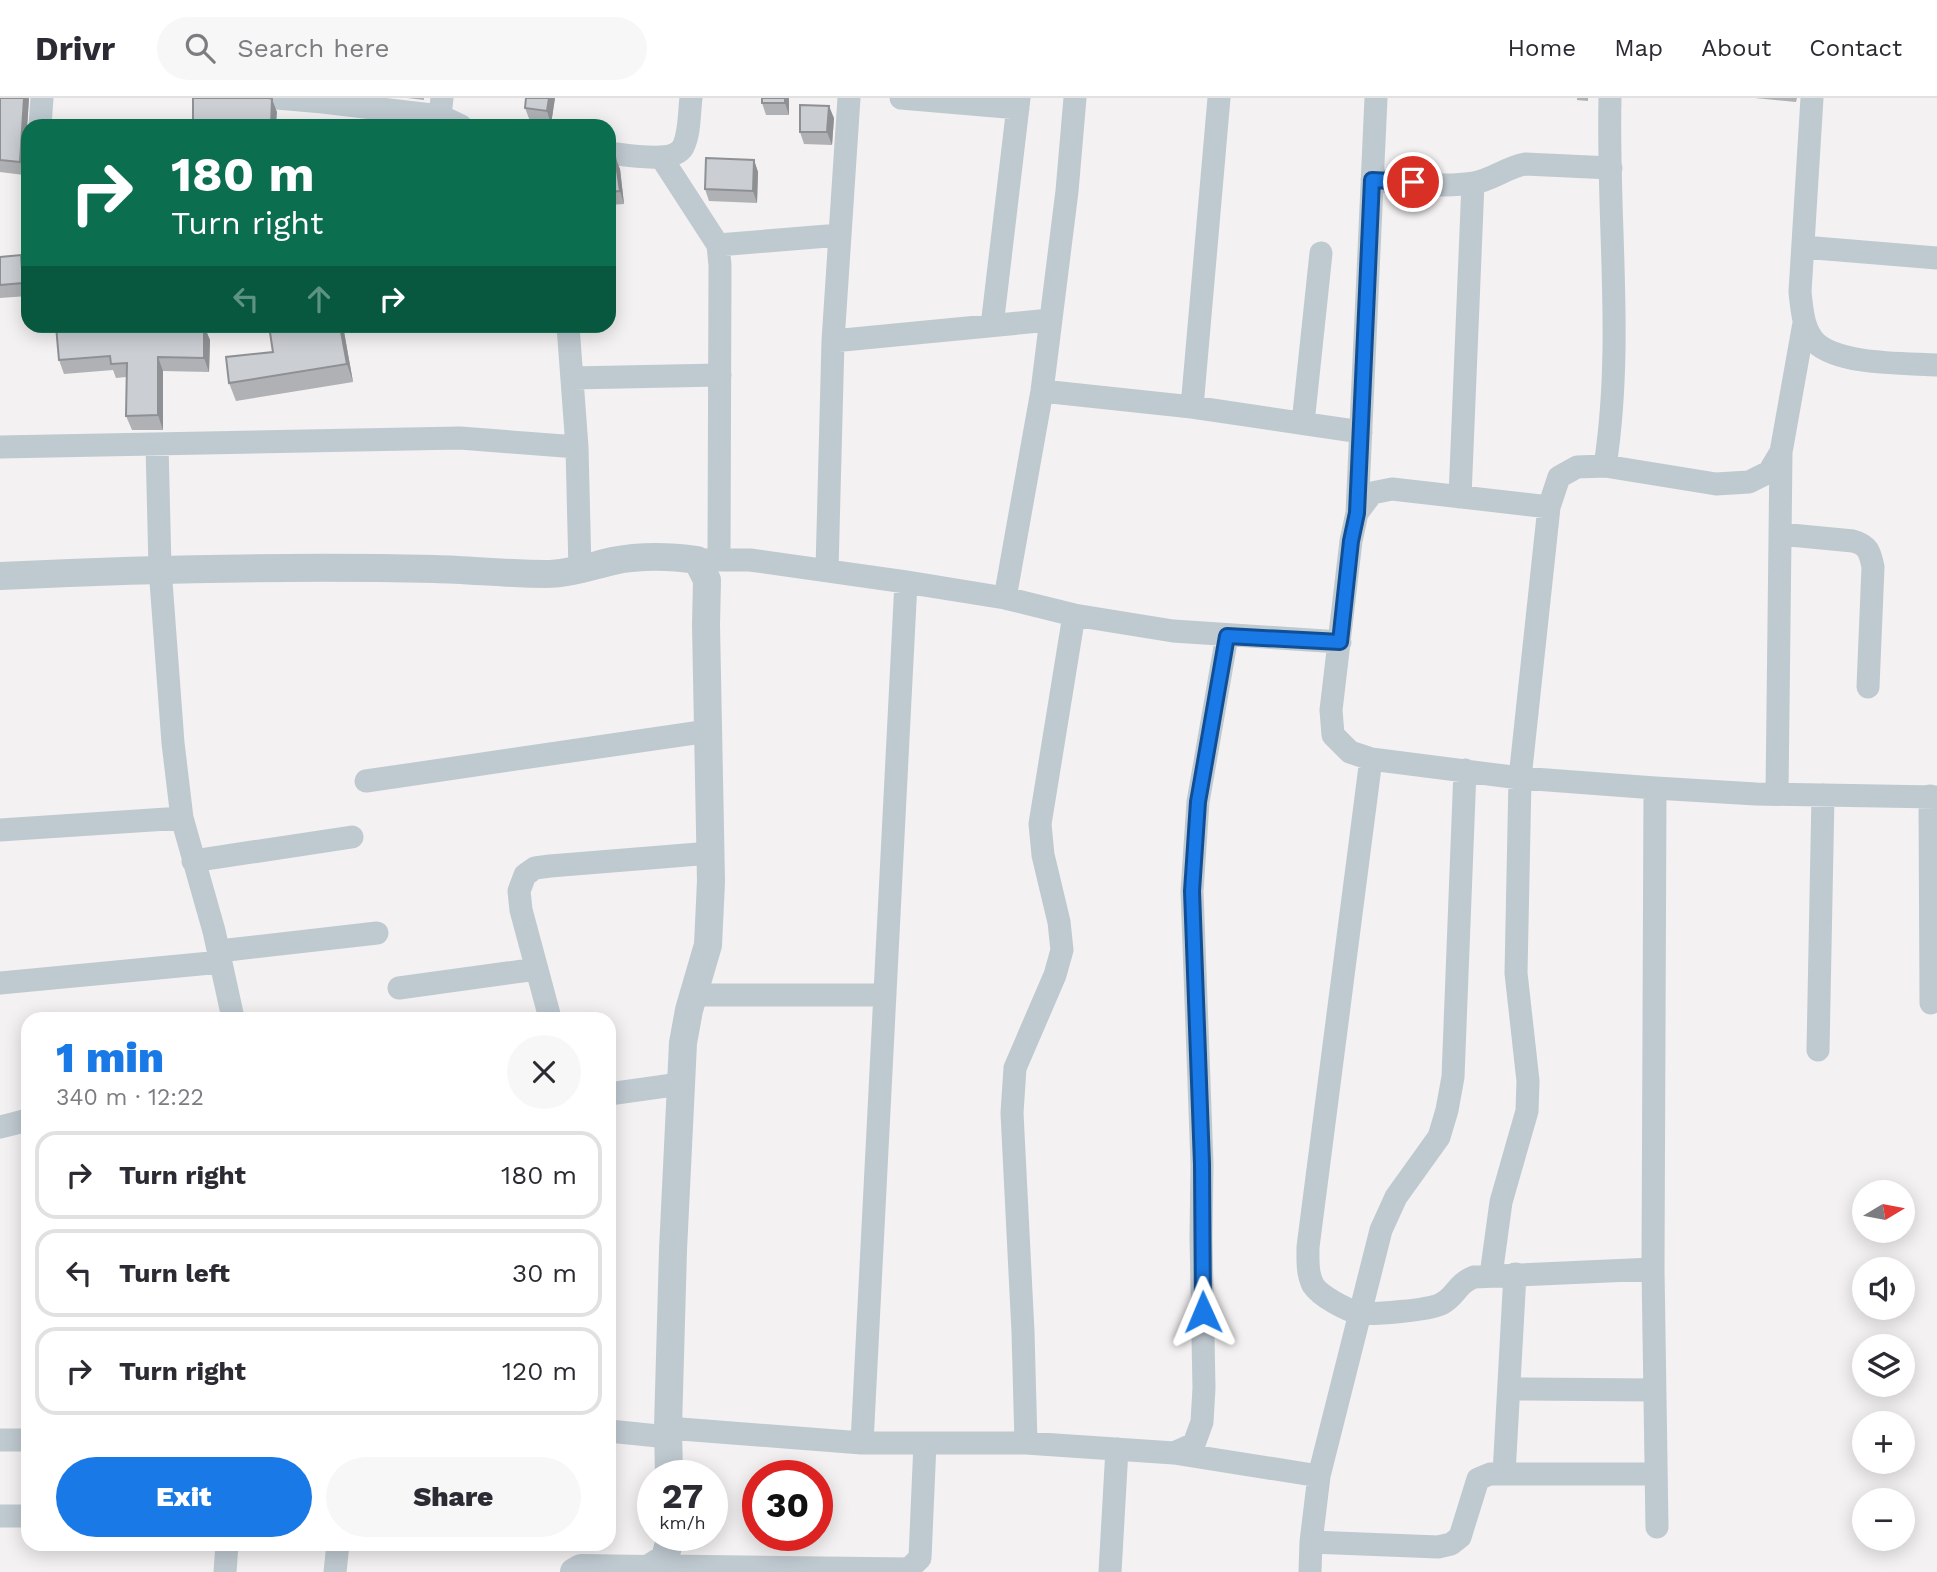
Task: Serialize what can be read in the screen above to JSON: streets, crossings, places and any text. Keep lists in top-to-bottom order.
{
  "north": "right",
  "page": {
    "header": "Drivr",
    "search": "Search here",
    "nav": [
      "Home",
      "Map",
      "About",
      "Contact"
    ],
    "turn": ["180 m", "Turn right"],
    "heading": ["1 min", "340 m · 12:22"],
    "list": [
      {
        "name": "Turn right",
        "value": "180 m"
      },
      {
        "name": "Turn left",
        "value": "30 m"
      },
      {
        "name": "Turn right",
        "value": "120 m"
      }
    ],
    "map_buttons": ["+", "−"],
    "buttons": ["Exit", "Share"],
    "speed": "27 km/h",
    "limit": "30"
  }
}
